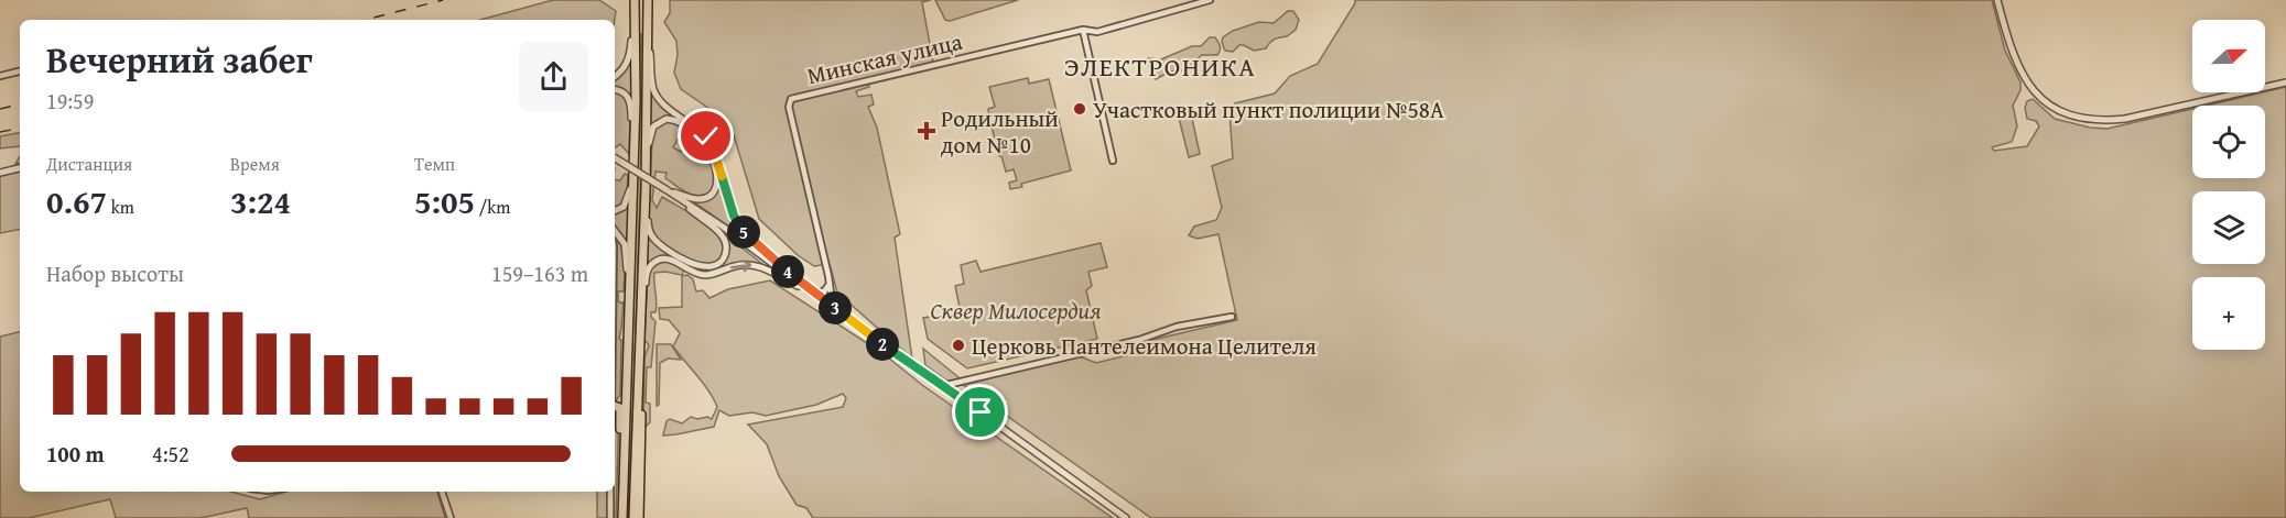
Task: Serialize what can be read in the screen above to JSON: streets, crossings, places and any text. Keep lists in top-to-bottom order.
{
  "streets": {
    "street": ["Минская улица"]
  },
  "districts": ["ЭЛЕКТРОНИКА"],
  "parks": ["Сквер Милосердия"],
  "places": {
    "other": ["Участковый пункт полиции №58А", "Церковь Пантелеимона Целителя"],
    "health": ["Родильный дом №10"]
  },
  "north": "right",
  "page": {
    "map_buttons": "+",
    "heading": ["Вечерний забег", "19:59"],
    "stats": [
      ["Дистанция", "0.67 km"],
      ["Время", "3:24"],
      ["Темп", "5:05 /km"]
    ],
    "pins": [
      "5",
      "4",
      "3",
      "2"
    ],
    "chart": ["Набор высоты", "159–163 m"],
    "list": [
      {
        "name": "100 m",
        "note": "4:52"
      }
    ]
  }
}
